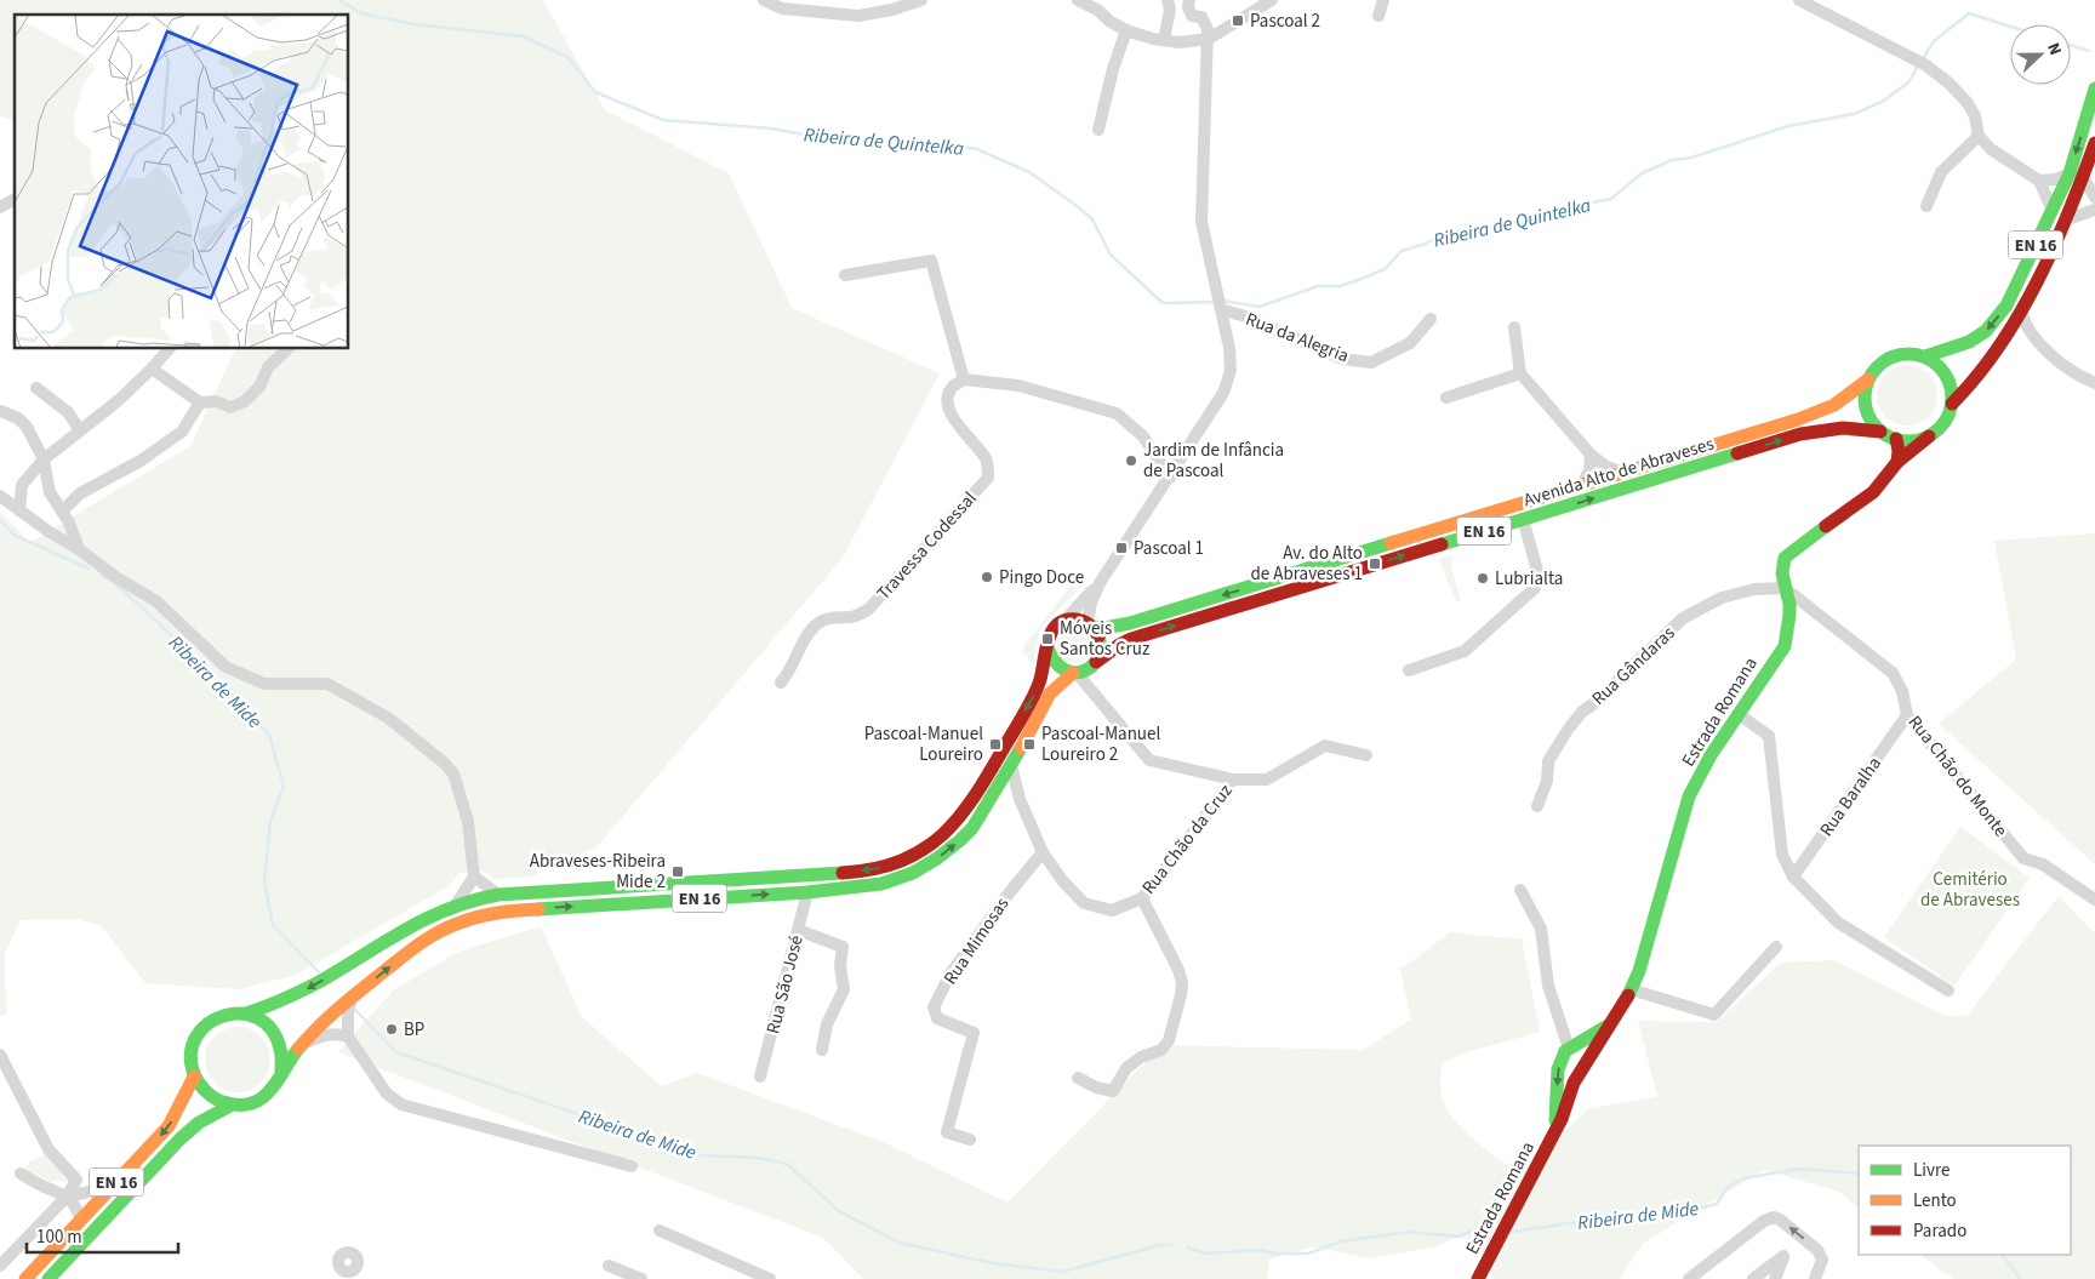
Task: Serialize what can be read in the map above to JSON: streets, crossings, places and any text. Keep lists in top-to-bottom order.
{
  "streets": {
    "main road": ["EN 16", "Avenida Alto de Abraveses", "Estrada Romana"],
    "street": [
      "Rua da Alegria",
      "Travessa Codessal",
      "Rua Gândaras",
      "Rua Chão do Monte",
      "Rua Baralha",
      "Rua Chão da Cruz",
      "Rua Mimosas",
      "Rua São José"
    ]
  },
  "crossings": [
    ["EN 16", "Avenida Alto de Abraveses"],
    ["EN 16", "Estrada Romana"],
    ["EN 16", "Rua Chão da Cruz"],
    ["EN 16", "Rua São José"],
    ["Avenida Alto de Abraveses", "Estrada Romana"],
    ["Rua Gândaras", "Estrada Romana"],
    ["Rua Gândaras", "Rua Chão do Monte"],
    ["Estrada Romana", "Rua Chão do Monte"],
    ["Rua Chão do Monte", "Rua Baralha"],
    ["Rua Chão da Cruz", "Rua Mimosas"]
  ],
  "water": ["Ribeira de Quintelka", "Ribeira de Mide"],
  "parks": ["Cemitério de Abraveses"],
  "places": {
    "transit": [
      "Pascoal 2",
      "Pascoal 1",
      "Av. do Alto de Abraveses 1",
      "Móveis Santos Cruz",
      "Pascoal-Manuel Loureiro",
      "Pascoal-Manuel Loureiro 2",
      "Abraveses-Ribeira Mide 2"
    ],
    "other": [
      "Jardim de Infância de Pascoal",
      "Pingo Doce",
      "Lubrialta",
      "BP"
    ]
  },
  "legend": ["Livre", "Lento", "Parado"],
  "scale_bar": "100 m",
  "north": "right"
}
